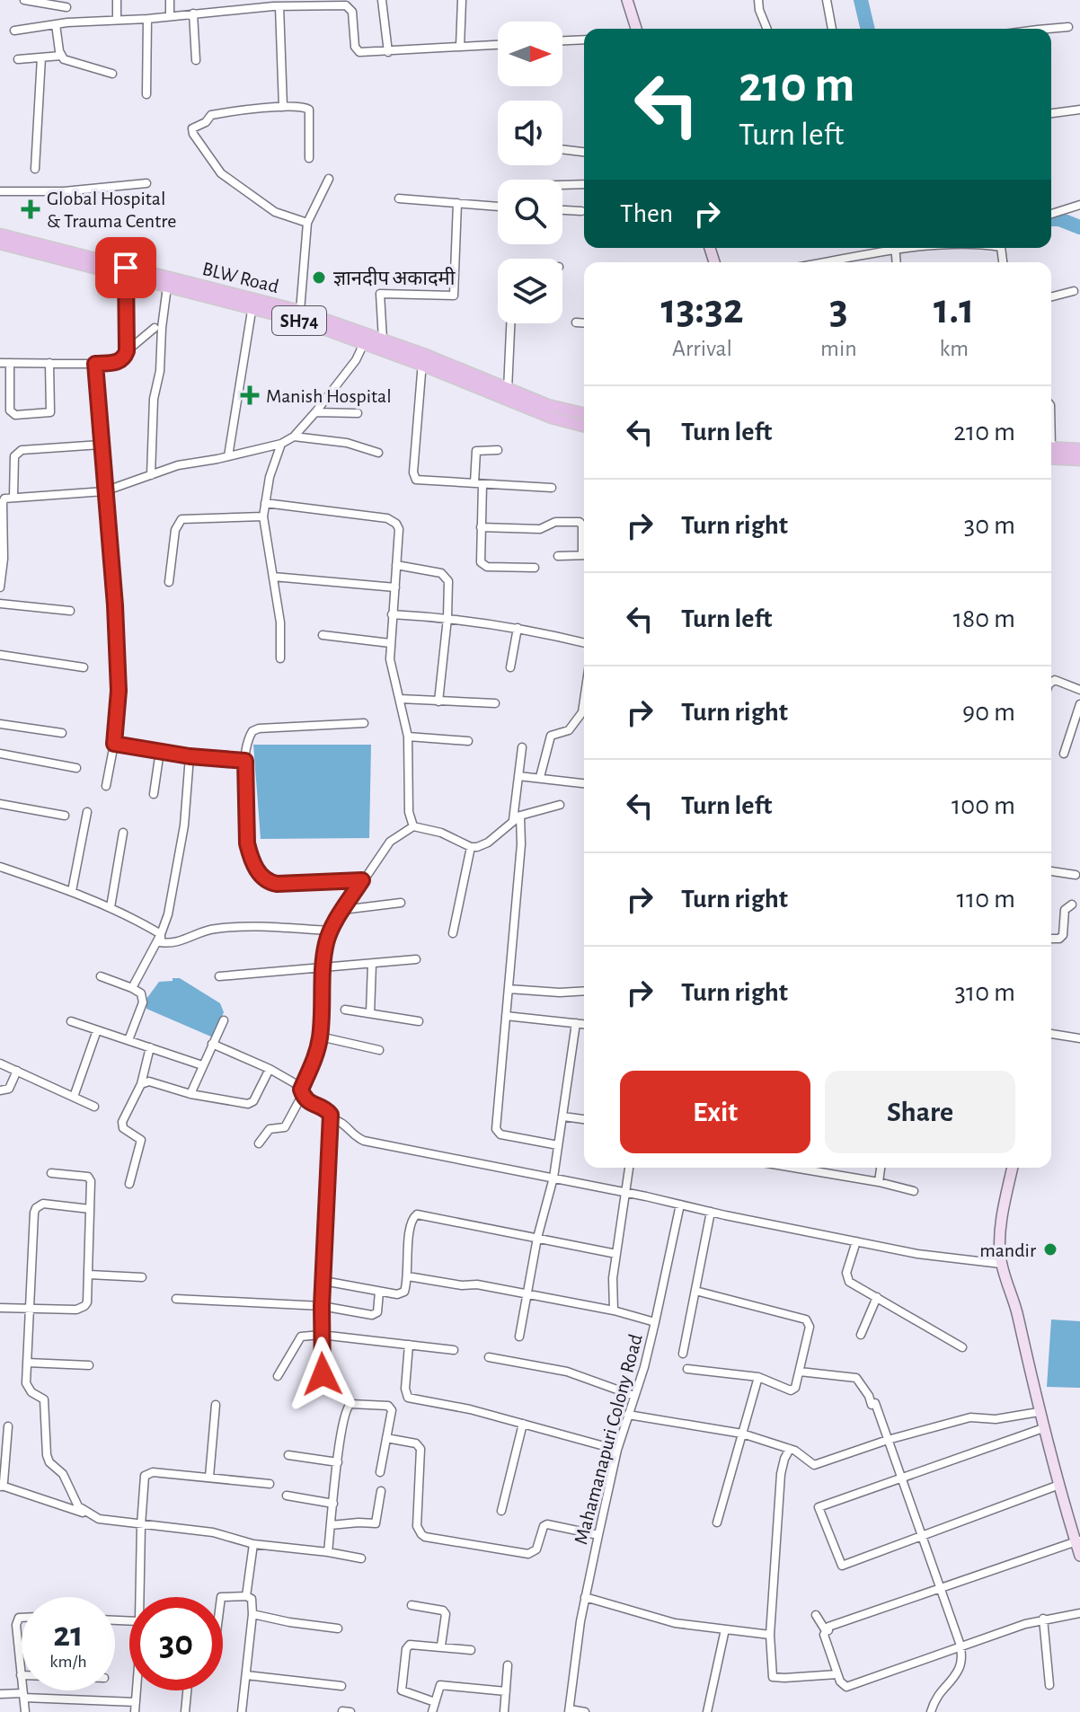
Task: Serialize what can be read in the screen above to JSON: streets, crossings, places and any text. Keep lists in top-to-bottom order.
{
  "streets": {
    "main road": ["BLW Road", "SH74"],
    "street": ["Mahamanapuri Colony Road"]
  },
  "crossings": [
    ["BLW Road", "SH74"]
  ],
  "places": {
    "health": ["Global Hospital & Trauma Centre", "Manish Hospital"],
    "other": ["ज्ञानदीप अकादमी", "mandir"]
  },
  "north": "right",
  "page": {
    "turn": ["210 m", "Turn left"],
    "then": "Then",
    "eta": [
      "13:32",
      "Arrival",
      "3",
      "min",
      "1.1",
      "km"
    ],
    "list": [
      {
        "name": "Turn left",
        "value": "210 m"
      },
      {
        "name": "Turn right",
        "value": "30 m"
      },
      {
        "name": "Turn left",
        "value": "180 m"
      },
      {
        "name": "Turn right",
        "value": "90 m"
      },
      {
        "name": "Turn left",
        "value": "100 m"
      },
      {
        "name": "Turn right",
        "value": "110 m"
      },
      {
        "name": "Turn right",
        "value": "310 m"
      }
    ],
    "buttons": ["Exit", "Share"],
    "speed": "21 km/h",
    "limit": "30"
  }
}
